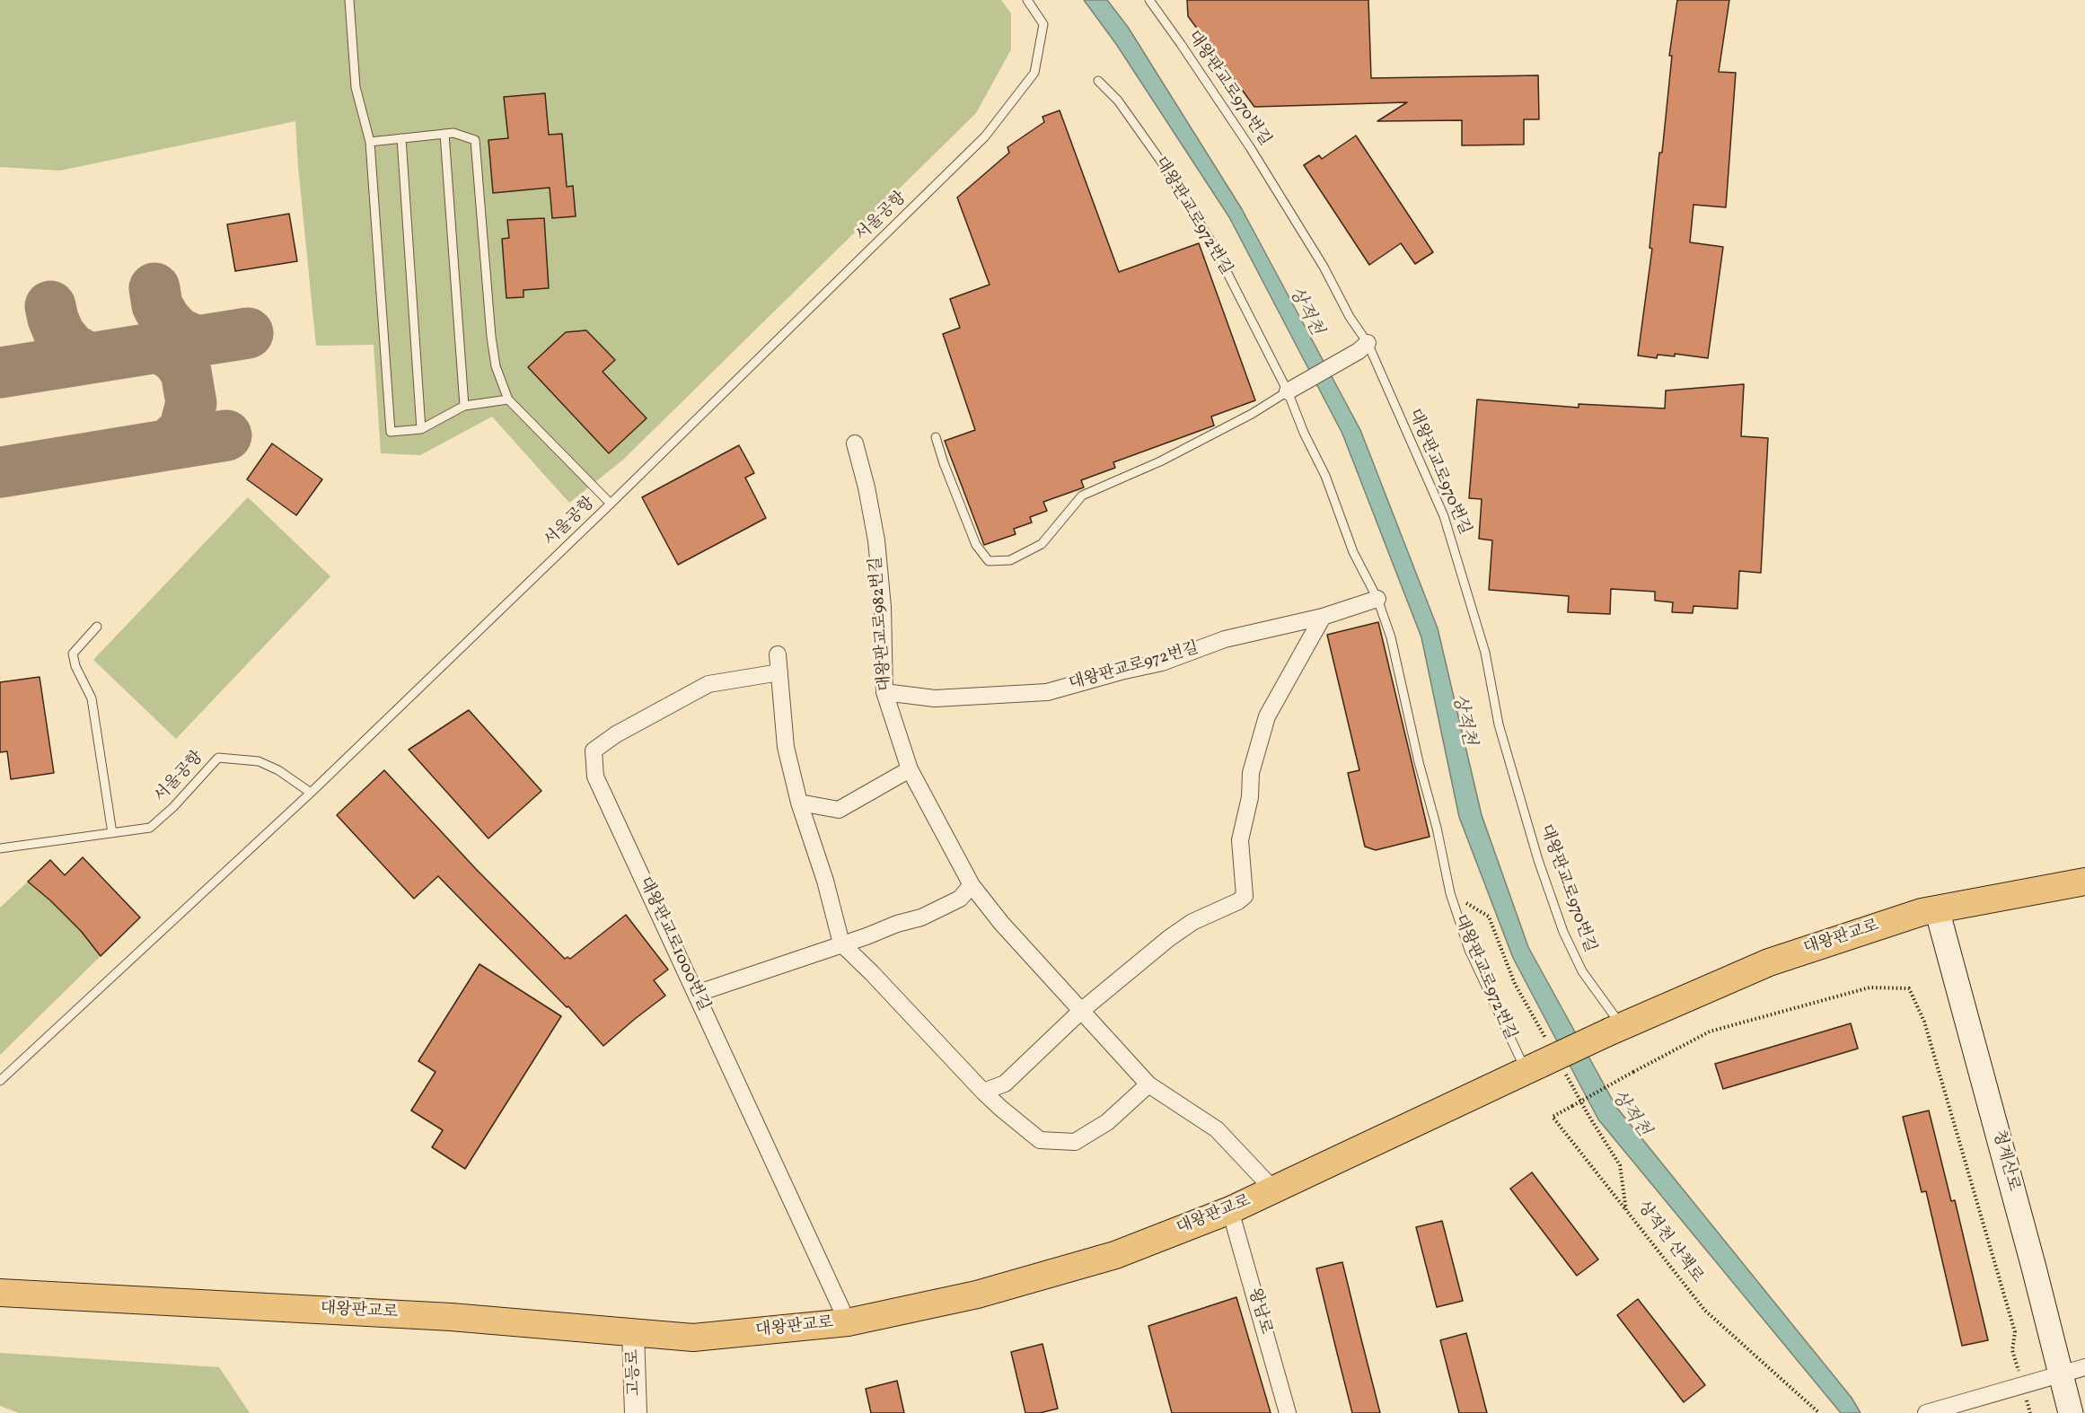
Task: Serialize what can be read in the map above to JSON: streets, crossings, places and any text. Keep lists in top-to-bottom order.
{
  "streets": {
    "main road": ["대왕판교로", "청계산로"],
    "street": [
      "대왕판교로972번길",
      "대왕판교로982번길",
      "대왕판교로1000번길",
      "왕남로",
      "고등로"
    ],
    "lane": ["대왕판교로970번길", "서울공항"],
    "path": ["상적천 산책로"]
  },
  "crossings": [
    ["대왕판교로970번길", "대왕판교로"],
    ["대왕판교로972번길", "대왕판교로982번길"],
    ["대왕판교로972번길", "대왕판교로"],
    ["대왕판교로972번길", "상적천 산책로"],
    ["대왕판교로982번길", "대왕판교로"],
    ["대왕판교로", "대왕판교로1000번길"],
    ["대왕판교로", "청계산로"],
    ["대왕판교로", "상적천 산책로"],
    ["대왕판교로", "왕남로"],
    ["대왕판교로", "고등로"]
  ],
  "water": ["상적천"]
}
